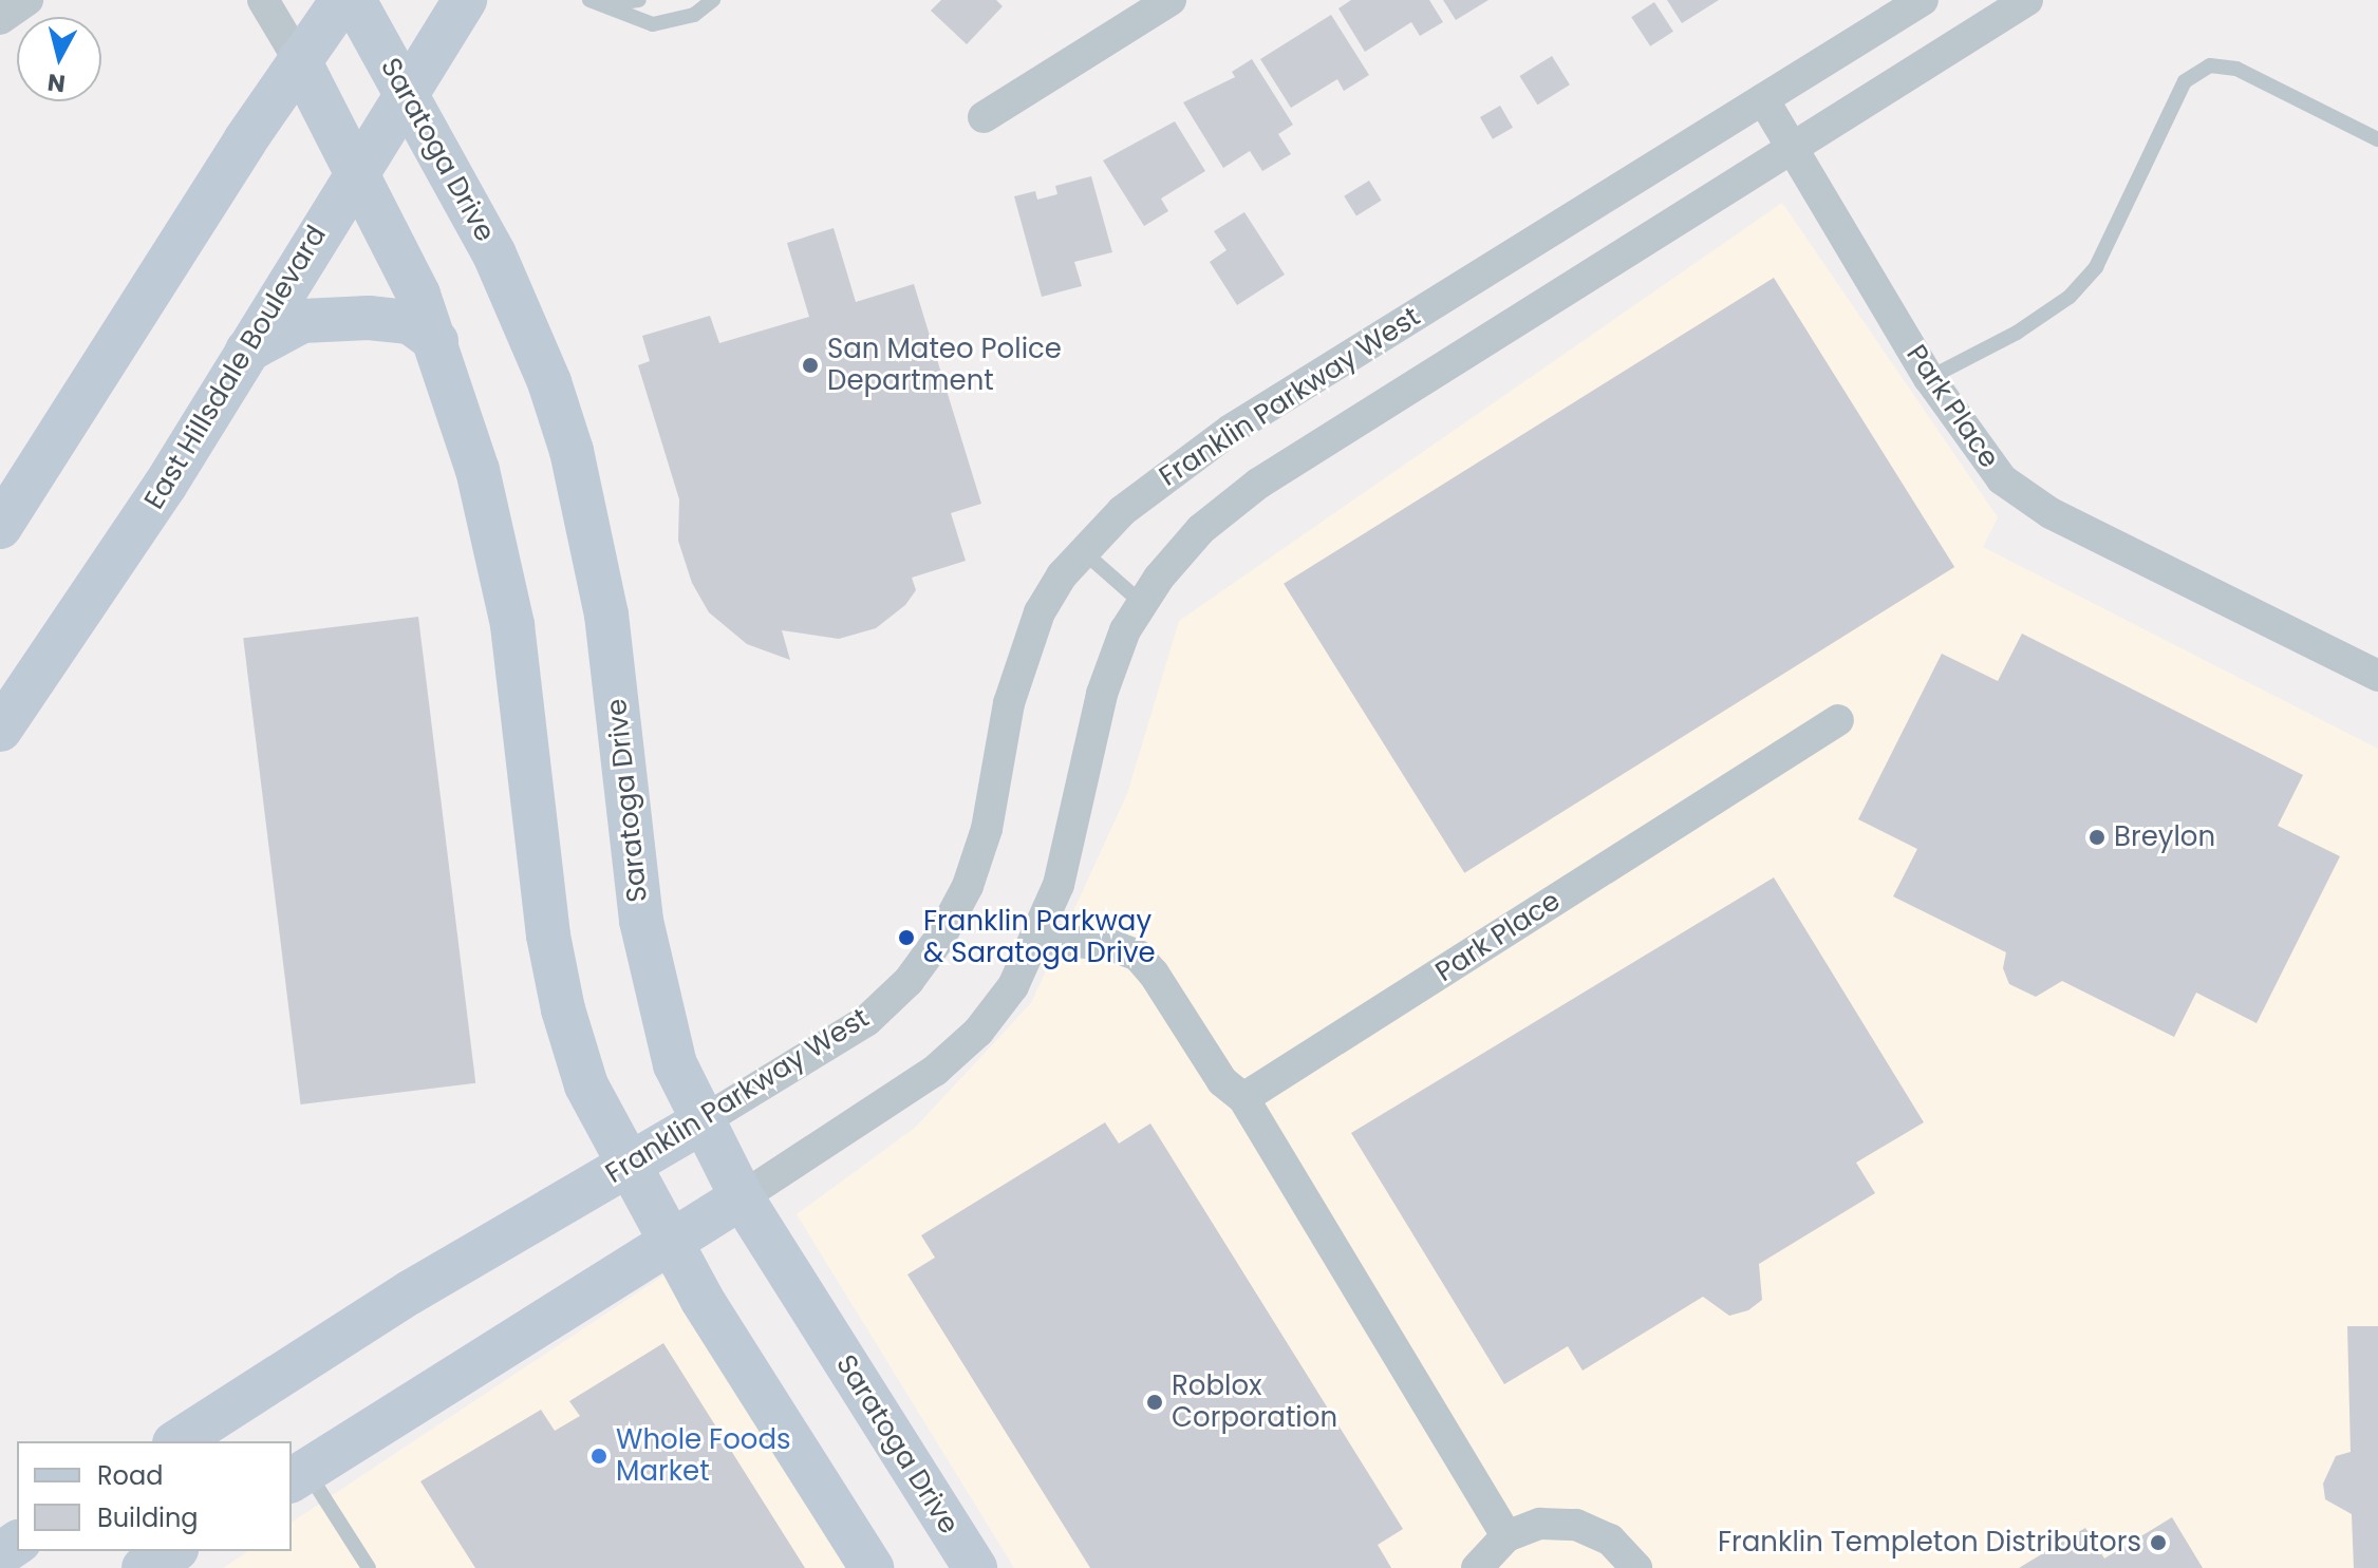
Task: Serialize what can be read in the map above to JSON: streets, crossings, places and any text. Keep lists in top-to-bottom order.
{
  "streets": {
    "main road": ["Saratoga Drive", "East Hillsdale Boulevard", "Franklin Parkway West"],
    "street": ["Park Place"]
  },
  "crossings": [
    ["Saratoga Drive", "East Hillsdale Boulevard"],
    ["Saratoga Drive", "Franklin Parkway West"],
    ["Franklin Parkway West", "Park Place"]
  ],
  "places": [
    "San Mateo Police Department",
    "Breylon",
    "Franklin Parkway & Saratoga Drive",
    "Roblox Corporation",
    "Whole Foods Market",
    "Franklin Templeton Distributors"
  ],
  "legend": ["Road", "Building"],
  "north": "bottom"
}
